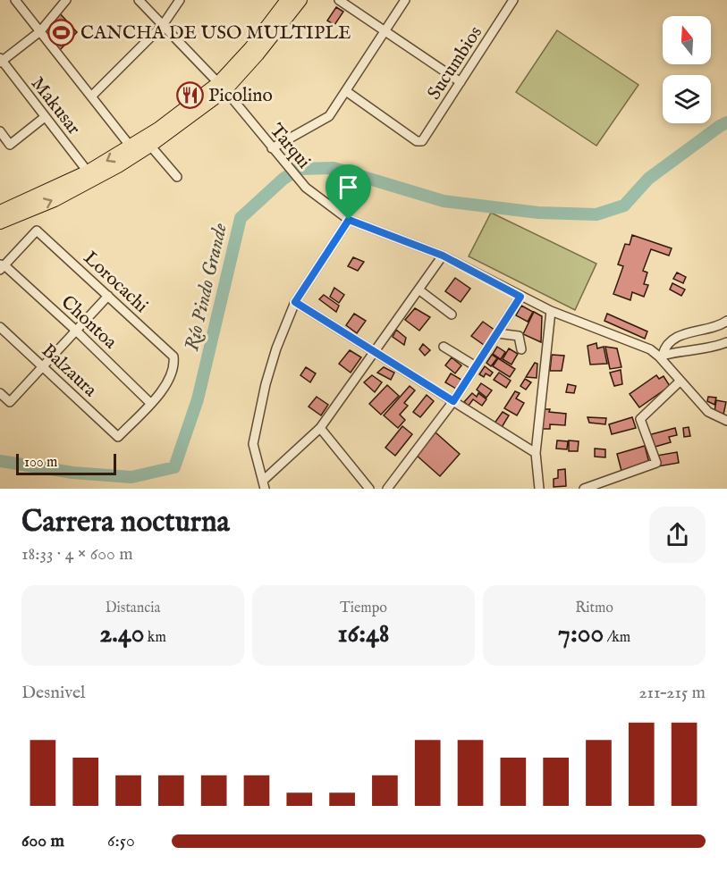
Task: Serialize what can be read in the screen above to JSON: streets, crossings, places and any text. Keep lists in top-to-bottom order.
{
  "streets": {
    "street": [
      "Sucumbios",
      "Makusar",
      "Tarqui",
      "Lorocachi",
      "Chontoa",
      "Balzaura"
    ]
  },
  "crossings": [
    ["Lorocachi", "Chontoa"],
    ["Lorocachi", "Balzaura"],
    ["Chontoa", "Balzaura"]
  ],
  "water": ["Río Pindo Grande"],
  "places": {
    "sports": ["CANCHA DE USO MULTIPLE"],
    "restaurant": ["Picolino"]
  },
  "scale_bar": "100 m",
  "north": "top",
  "page": {
    "scale": "100 m",
    "heading": ["Carrera nocturna", "18:33 · 4 × 600 m"],
    "stats": [
      ["Distancia", "2.40 km"],
      ["Tiempo", "16:48"],
      ["Ritmo", "7:00 /km"]
    ],
    "chart": ["Desnivel", "211–215 m"],
    "list": [
      {
        "name": "600 m",
        "note": "6:50"
      }
    ]
  }
}
